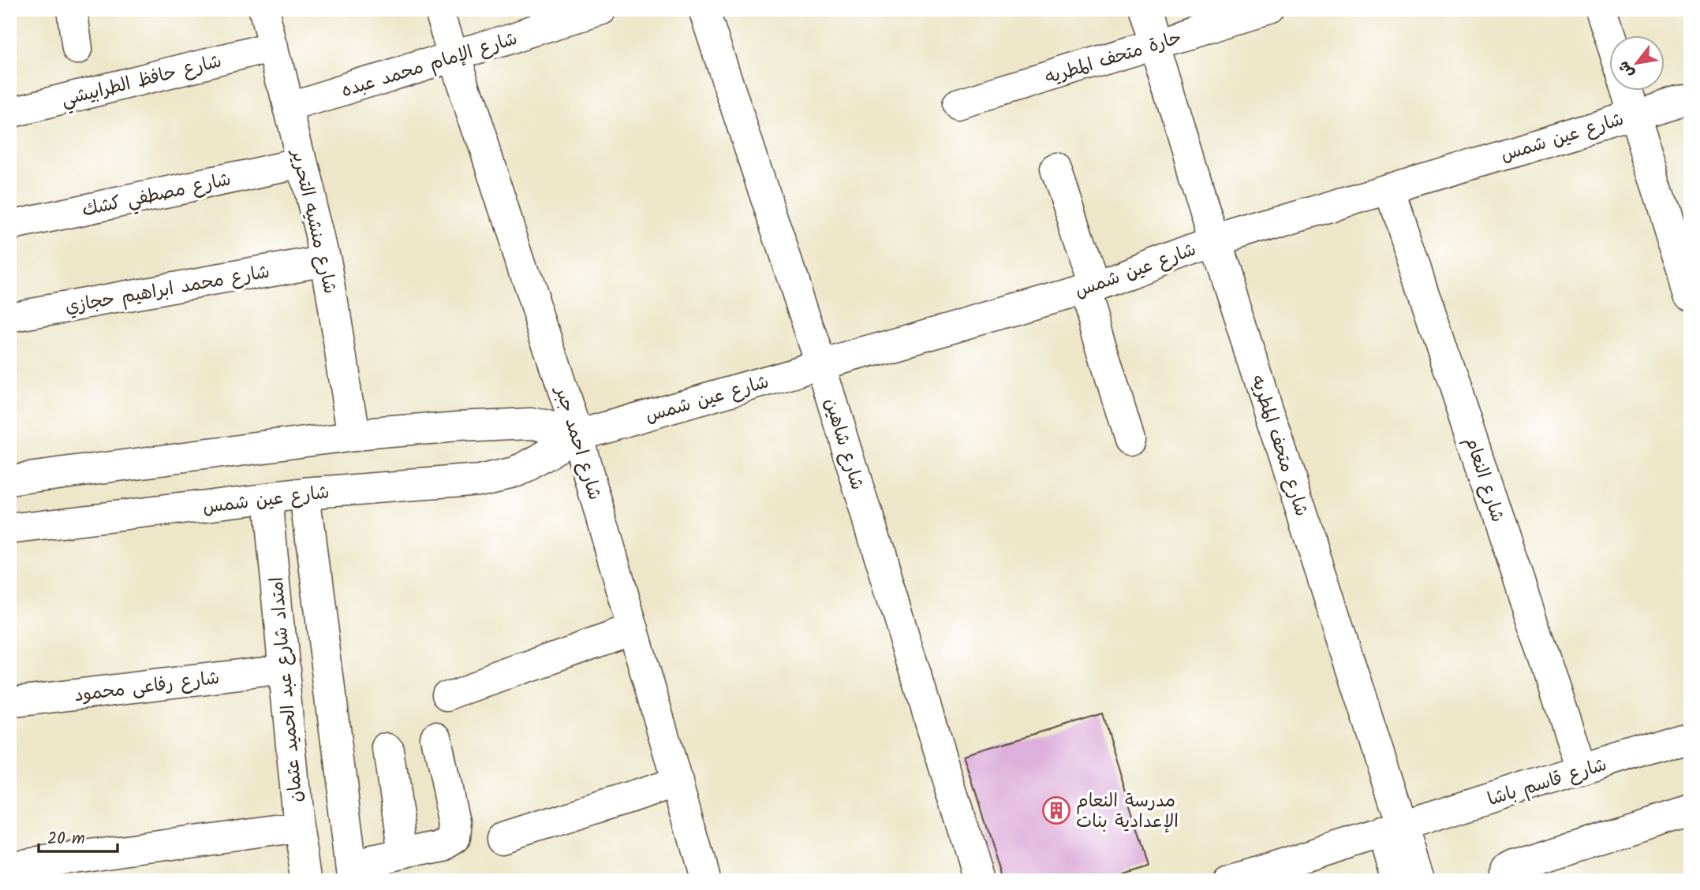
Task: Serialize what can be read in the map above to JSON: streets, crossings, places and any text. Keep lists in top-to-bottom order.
{
  "streets": {
    "street": [
      "حارة متحف المطريه",
      "شارع الإمام محمد عبده",
      "شارع حافظ الطرابيشي",
      "شارع عين شمس",
      "شارع مصطفي كشك",
      "شارع منشيه التحرير",
      "شارع محمد ابراهيم حجازي",
      "شارع احمد جبر",
      "شارع شاهين",
      "شارع متحف المطريه",
      "شارع النعام",
      "شارع رفاعى محمود",
      "امتداد شارع عبد الحميد عثمان",
      "شارع قاسم باشا"
    ]
  },
  "crossings": [
    ["حارة متحف المطريه", "شارع متحف المطريه"],
    ["شارع الإمام محمد عبده", "شارع منشيه التحرير"],
    ["شارع الإمام محمد عبده", "شارع احمد جبر"],
    ["شارع حافظ الطرابيشي", "شارع منشيه التحرير"],
    ["شارع عين شمس", "شارع احمد جبر"],
    ["شارع عين شمس", "شارع شاهين"],
    ["شارع عين شمس", "شارع متحف المطريه"],
    ["شارع عين شمس", "شارع النعام"],
    ["شارع عين شمس", "امتداد شارع عبد الحميد عثمان"],
    ["شارع مصطفي كشك", "شارع منشيه التحرير"],
    ["شارع منشيه التحرير", "شارع محمد ابراهيم حجازي"],
    ["شارع متحف المطريه", "شارع قاسم باشا"],
    ["شارع النعام", "شارع قاسم باشا"],
    ["شارع رفاعى محمود", "امتداد شارع عبد الحميد عثمان"]
  ],
  "places": {
    "building": ["مدرسة النعام الإعدادية بنات"]
  },
  "scale_bar": "20 m",
  "north": "bottom left"
}
